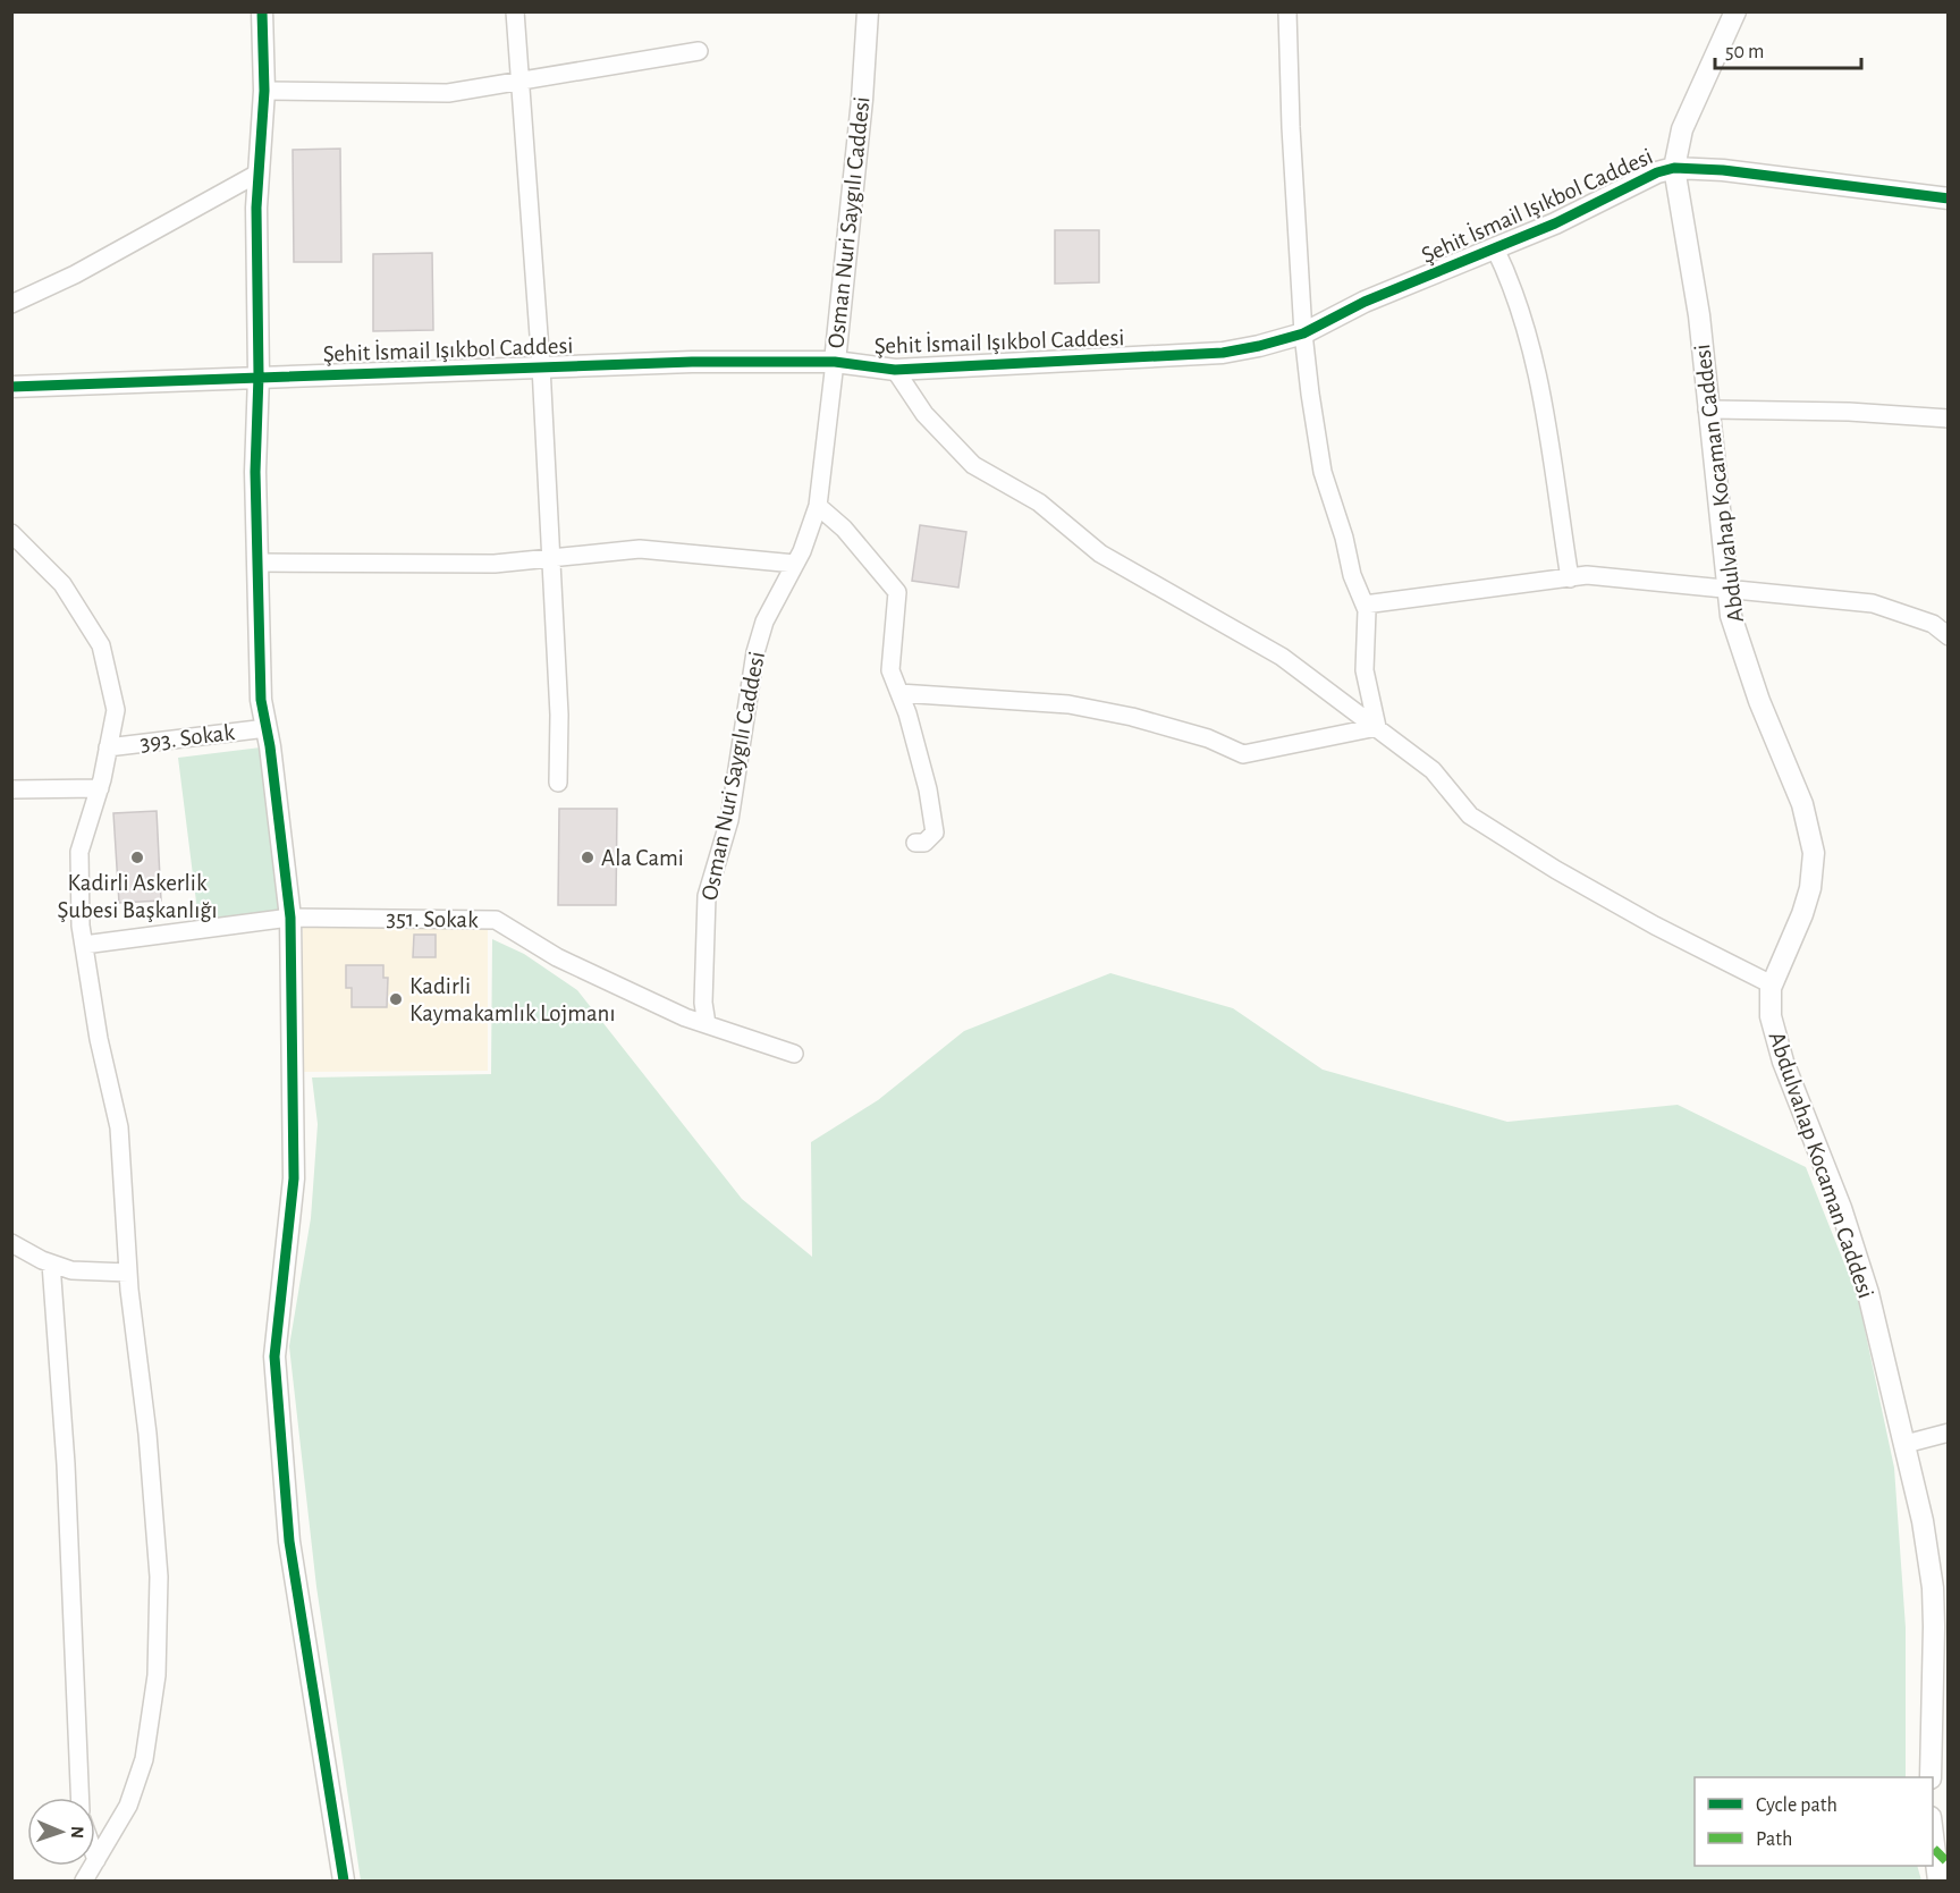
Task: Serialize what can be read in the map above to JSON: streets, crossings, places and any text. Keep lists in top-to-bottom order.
{
  "streets": {
    "street": [
      "Şehit İsmail Işıkbol Caddesi",
      "Osman Nuri Saygılı Caddesi",
      "Abdulvahap Kocaman Caddesi",
      "393. Sokak",
      "351. Sokak"
    ]
  },
  "crossings": [
    ["Şehit İsmail Işıkbol Caddesi", "Osman Nuri Saygılı Caddesi"],
    ["Şehit İsmail Işıkbol Caddesi", "Abdulvahap Kocaman Caddesi"],
    ["Osman Nuri Saygılı Caddesi", "351. Sokak"]
  ],
  "places": ["Kadirli Askerlik Şubesi Başkanlığı", "Ala Cami", "Kadirli Kaymakamlık Lojmanı"],
  "legend": ["Cycle path", "Path"],
  "scale_bar": "50 m",
  "north": "right"
}
